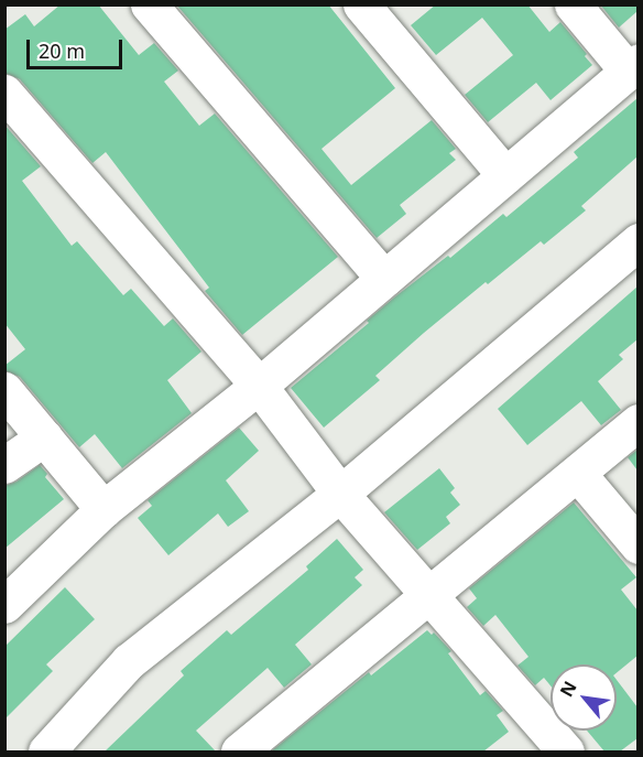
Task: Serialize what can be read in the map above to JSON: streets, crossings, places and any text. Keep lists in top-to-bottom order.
{
  "scale_bar": "20 m",
  "north": "top left"
}
